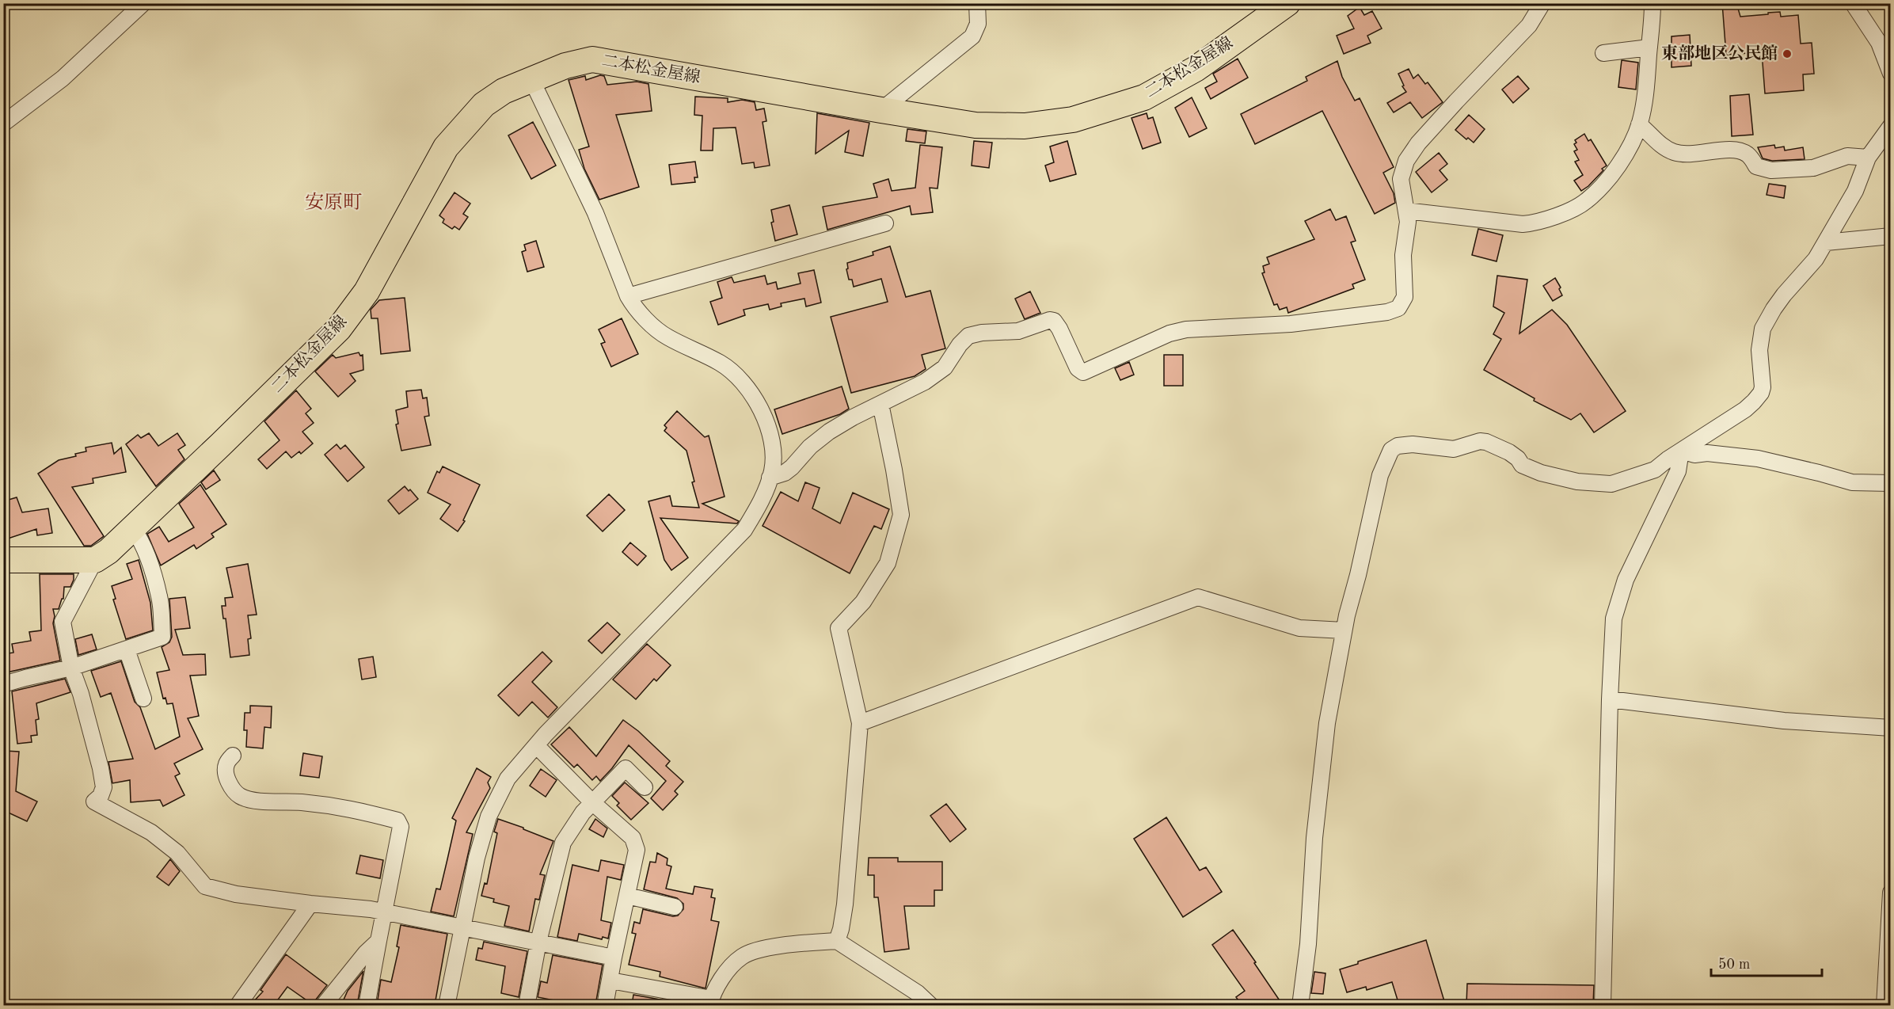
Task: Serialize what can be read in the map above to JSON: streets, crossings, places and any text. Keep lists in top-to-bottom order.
{
  "streets": {
    "main road": ["二本松金屋線"]
  },
  "districts": ["安原町"],
  "places": ["東部地区公民館"],
  "scale_bar": "50 m"
}
